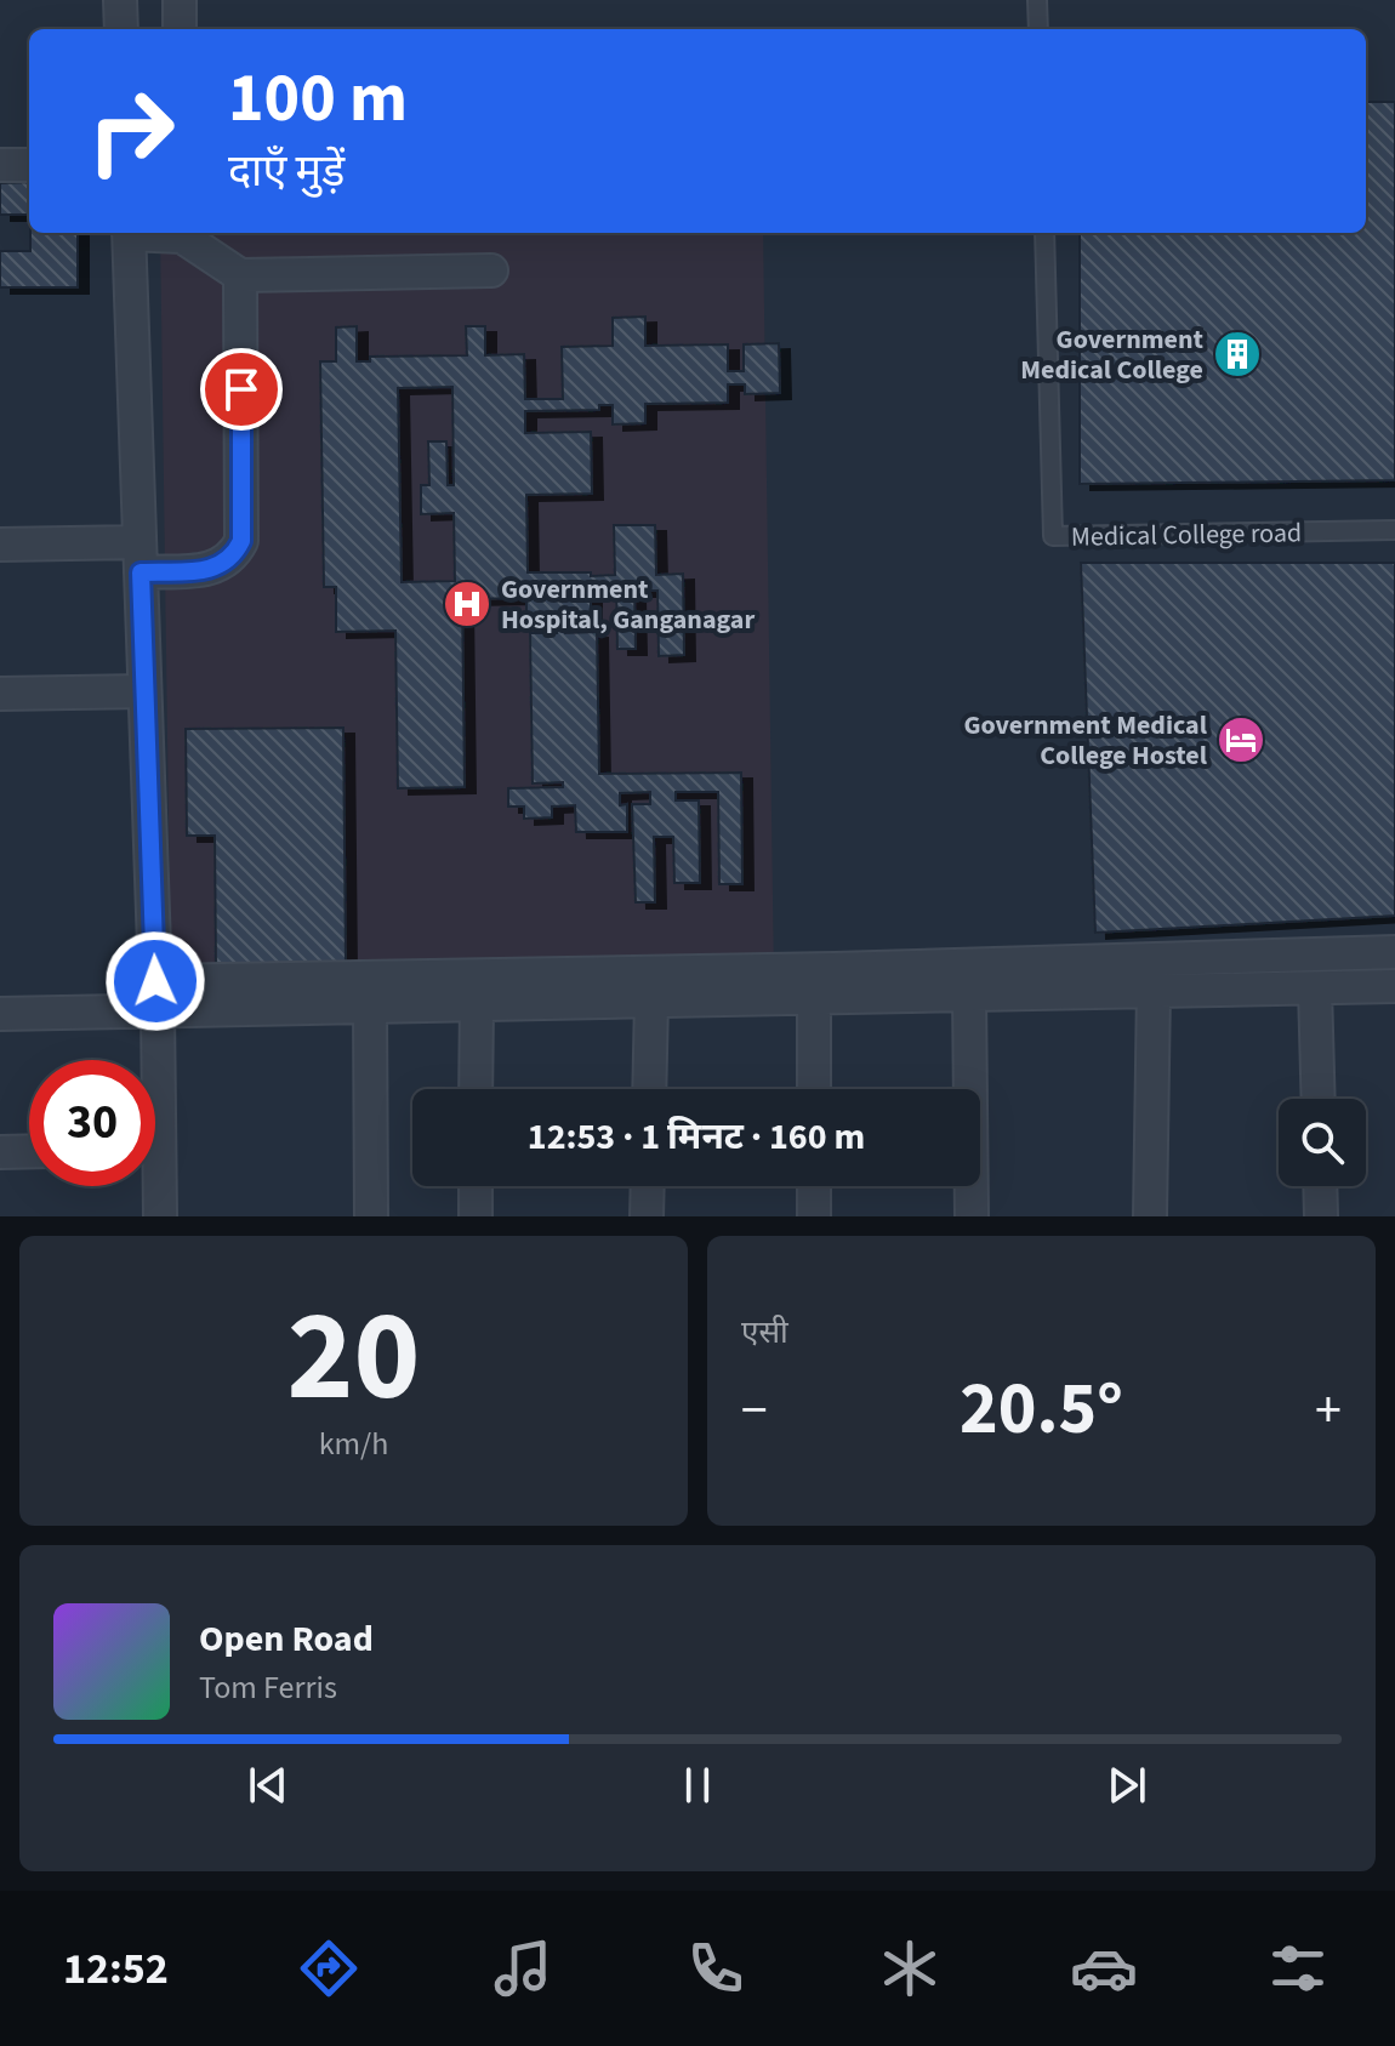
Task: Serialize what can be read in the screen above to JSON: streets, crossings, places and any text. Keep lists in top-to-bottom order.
{
  "streets": {
    "lane": ["Medical College road"]
  },
  "places": {
    "building": ["Government Medical College"],
    "hospital": ["Government Hospital, Ganganagar"],
    "hotel": ["Government Medical College Hostel"]
  },
  "page": {
    "turn": ["100 m", "दाएँ मुड़ें"],
    "limit": "30",
    "trip": "12:53 · 1 मिनट · 160 m",
    "tile": [
      ["20", "km/h"],
      "एसी"
    ],
    "heat": ["−", "20.5°", "+"],
    "song": ["Open Road", "Tom Ferris"],
    "tabs": "12:52"
  }
}
